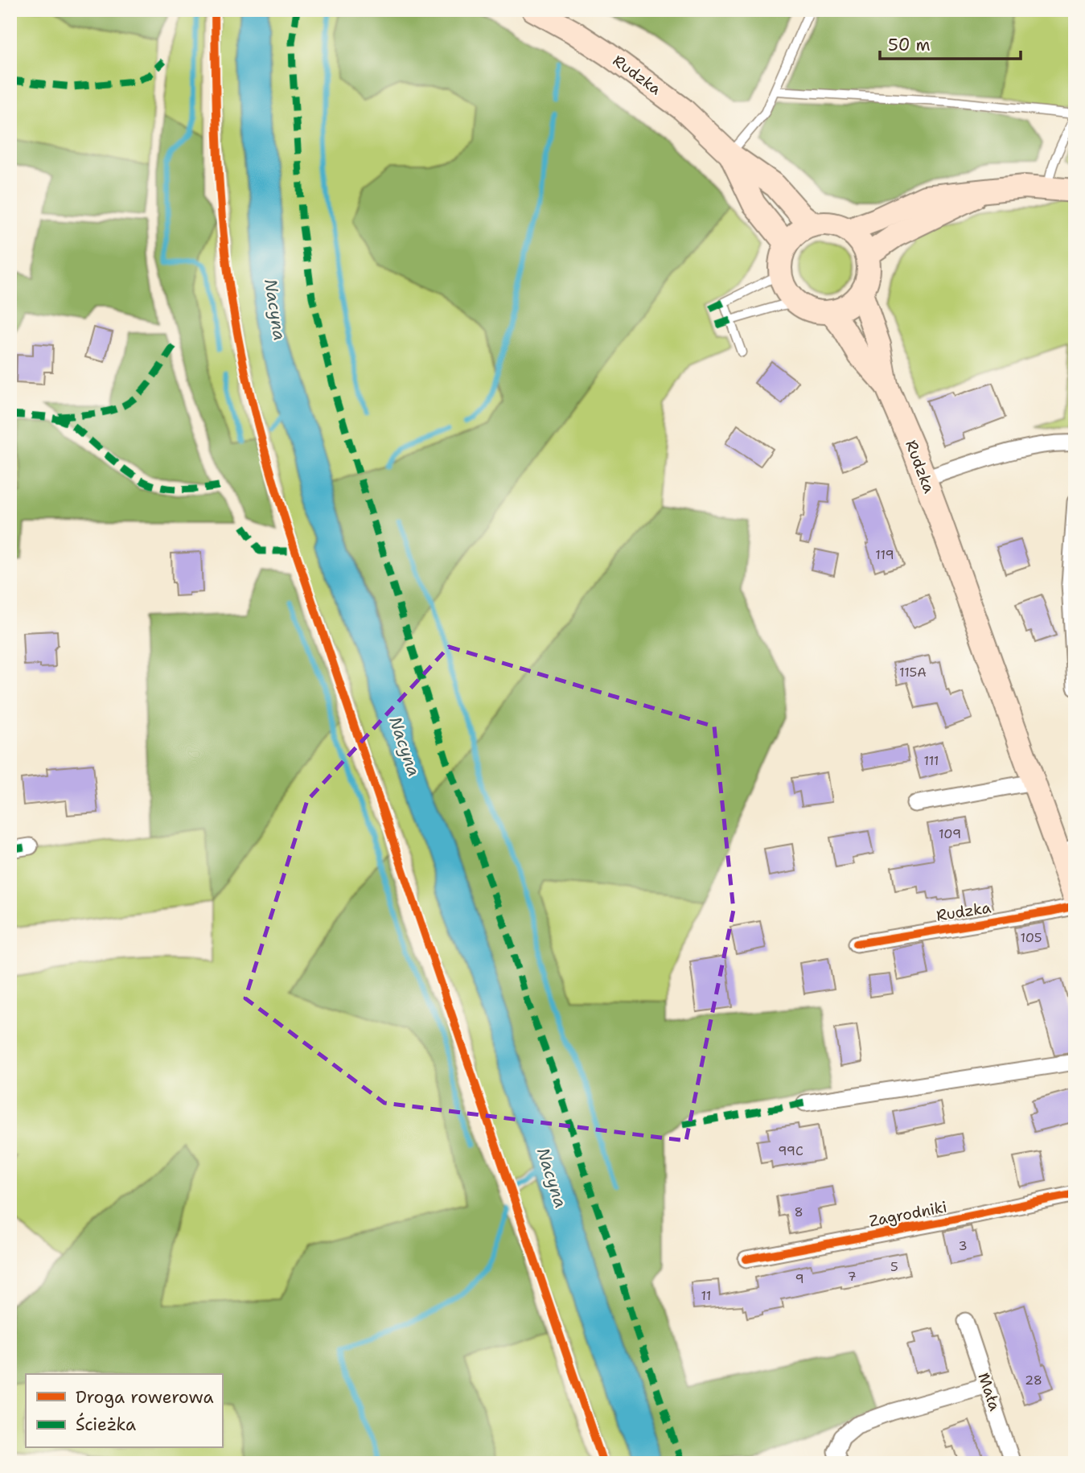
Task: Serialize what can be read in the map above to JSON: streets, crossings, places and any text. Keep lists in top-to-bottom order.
{
  "streets": {
    "main road": ["Rudzka"],
    "street": ["Zagrodniki", "Mała"]
  },
  "water": ["Nacyna"],
  "house_numbers": [
    "119",
    "115A",
    "111",
    "109",
    "105",
    "99C",
    "8",
    "3",
    "5",
    "7",
    "9",
    "11",
    "28"
  ],
  "legend": ["Droga rowerowa", "Ścieżka"],
  "scale_bar": "50 m"
}
